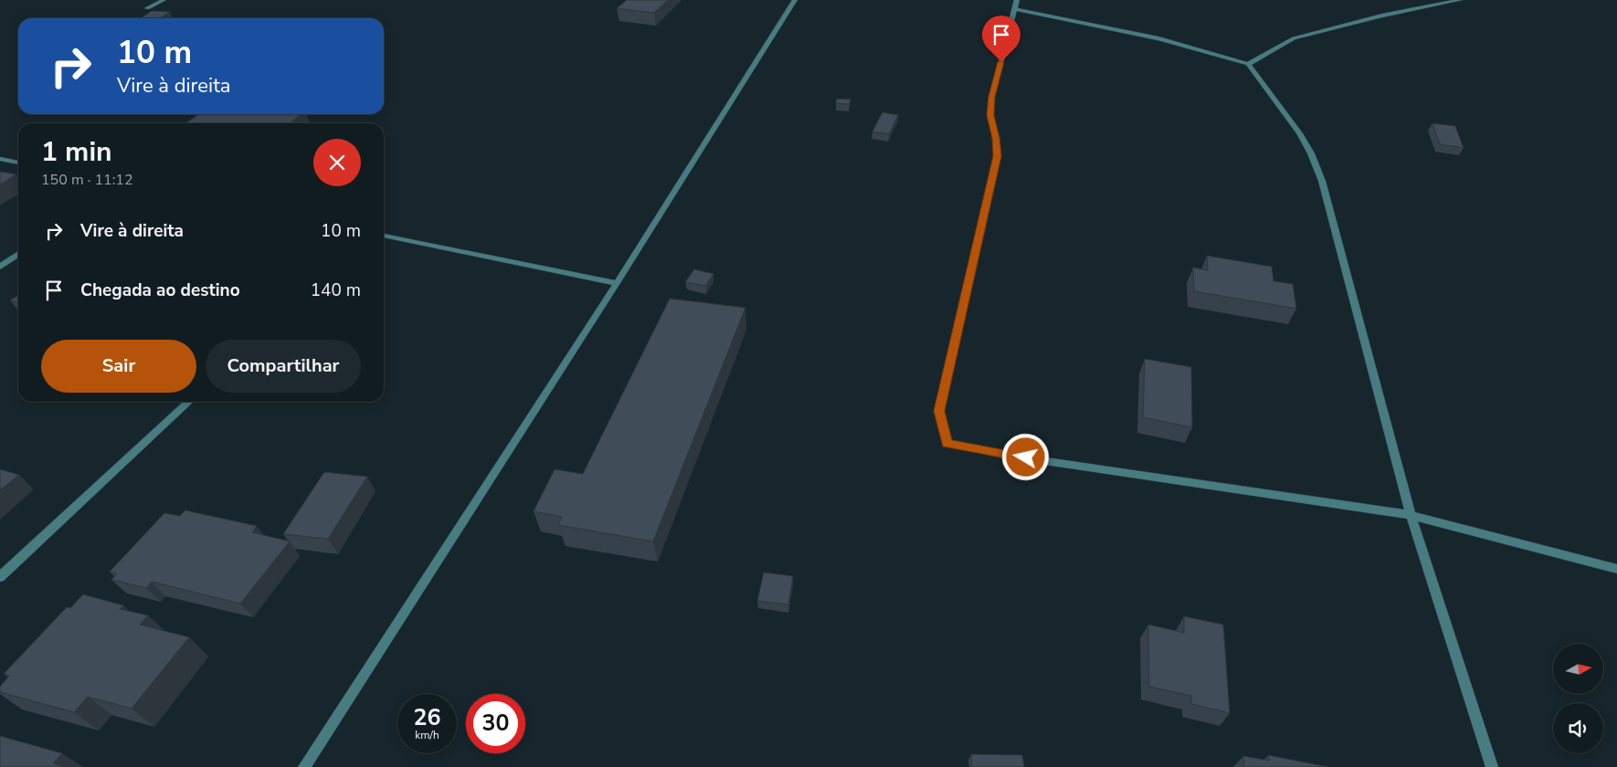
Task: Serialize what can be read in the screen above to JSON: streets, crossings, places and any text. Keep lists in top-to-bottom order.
{
  "north": "right",
  "page": {
    "turn": ["10 m", "Vire à direita"],
    "heading": ["1 min", "150 m · 11:12"],
    "list": [
      {
        "name": "Vire à direita",
        "value": "10 m"
      },
      {
        "name": "Chegada ao destino",
        "value": "140 m"
      }
    ],
    "buttons": ["Sair", "Compartilhar"],
    "speed": "26 km/h",
    "limit": "30"
  }
}
